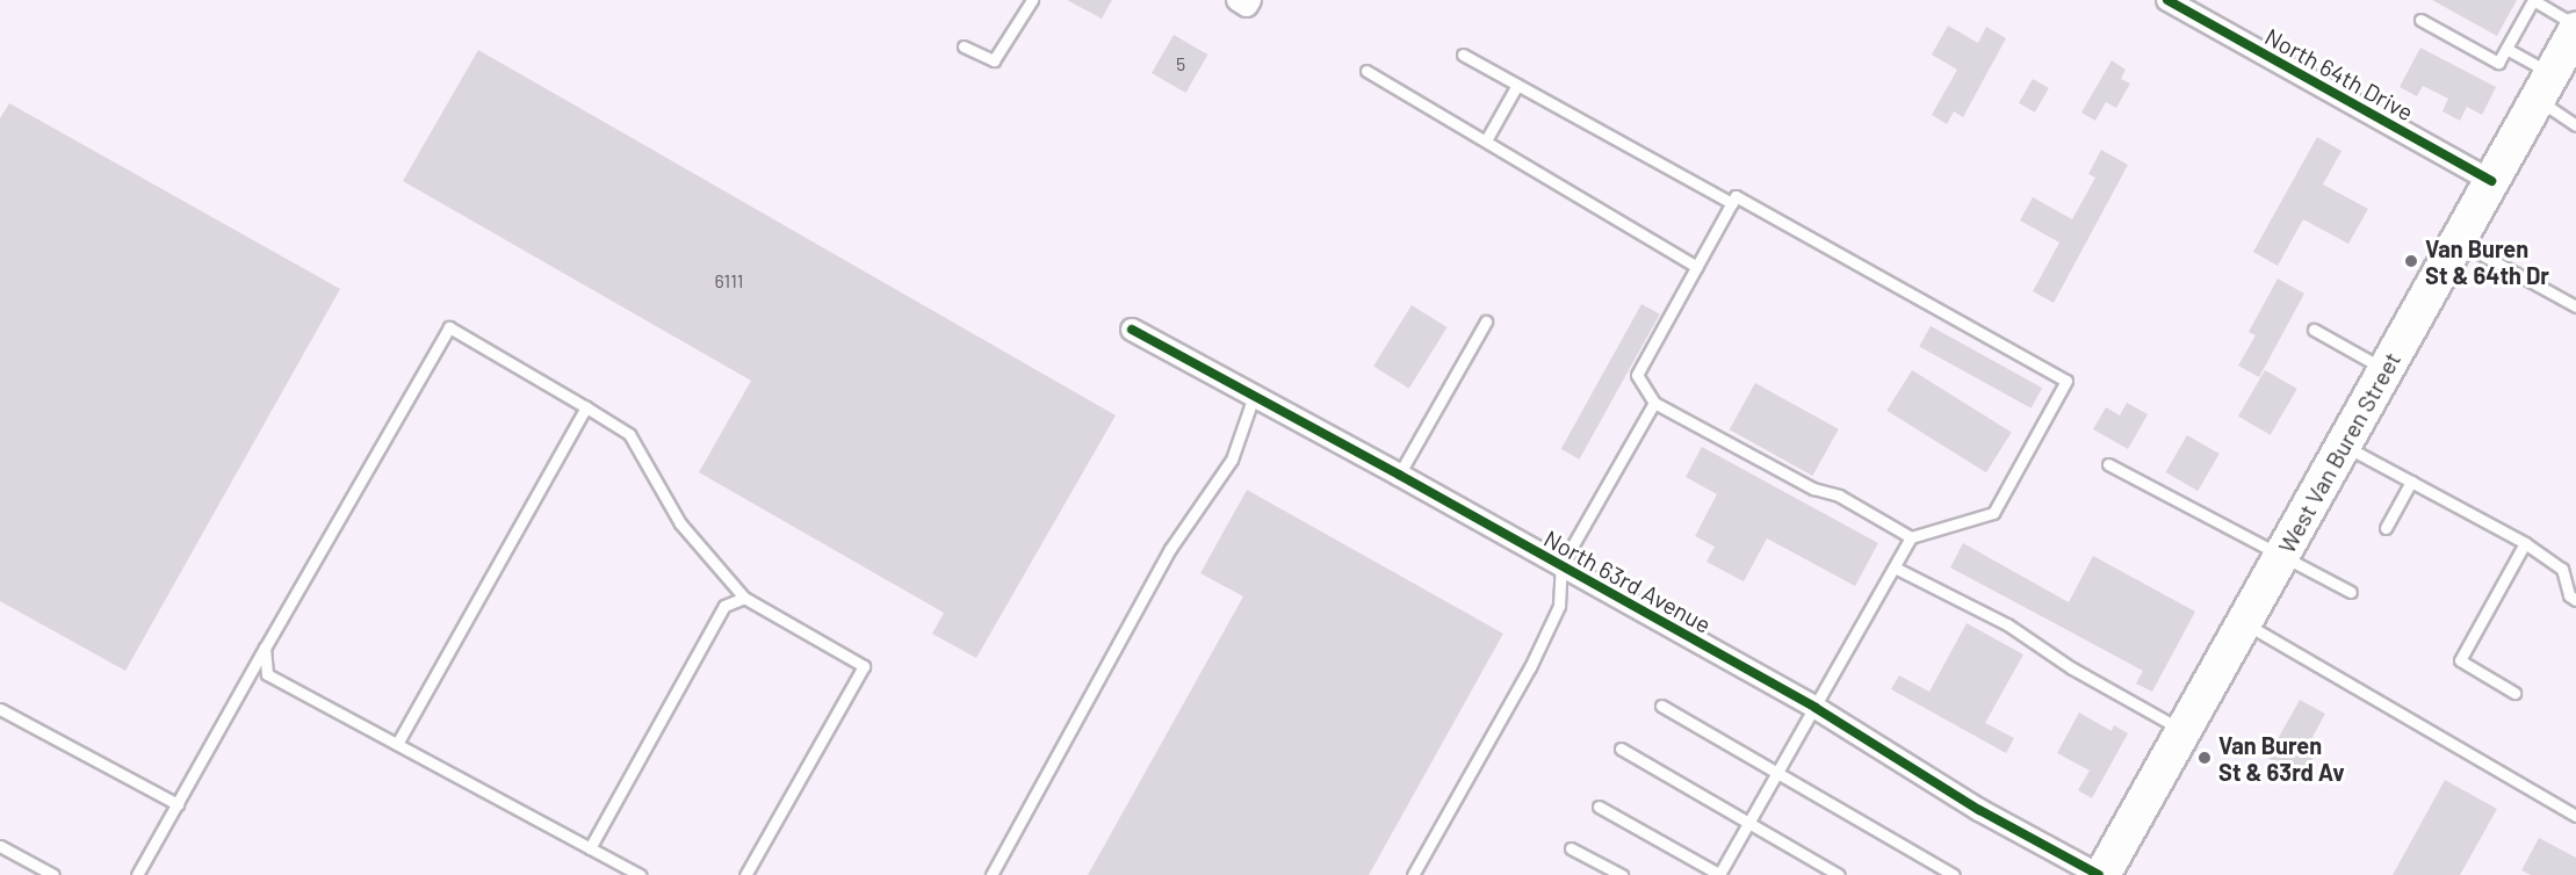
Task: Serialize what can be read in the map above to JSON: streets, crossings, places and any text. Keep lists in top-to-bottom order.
{
  "streets": {
    "main road": ["West Van Buren Street"],
    "street": ["North 64th Drive", "North 63rd Avenue"]
  },
  "crossings": [
    ["North 64th Drive", "West Van Buren Street"],
    ["West Van Buren Street", "North 63rd Avenue"]
  ],
  "places": ["Van Buren St & 64th Dr", "Van Buren St & 63rd Av"],
  "house_numbers": ["5", "6111"]
}
